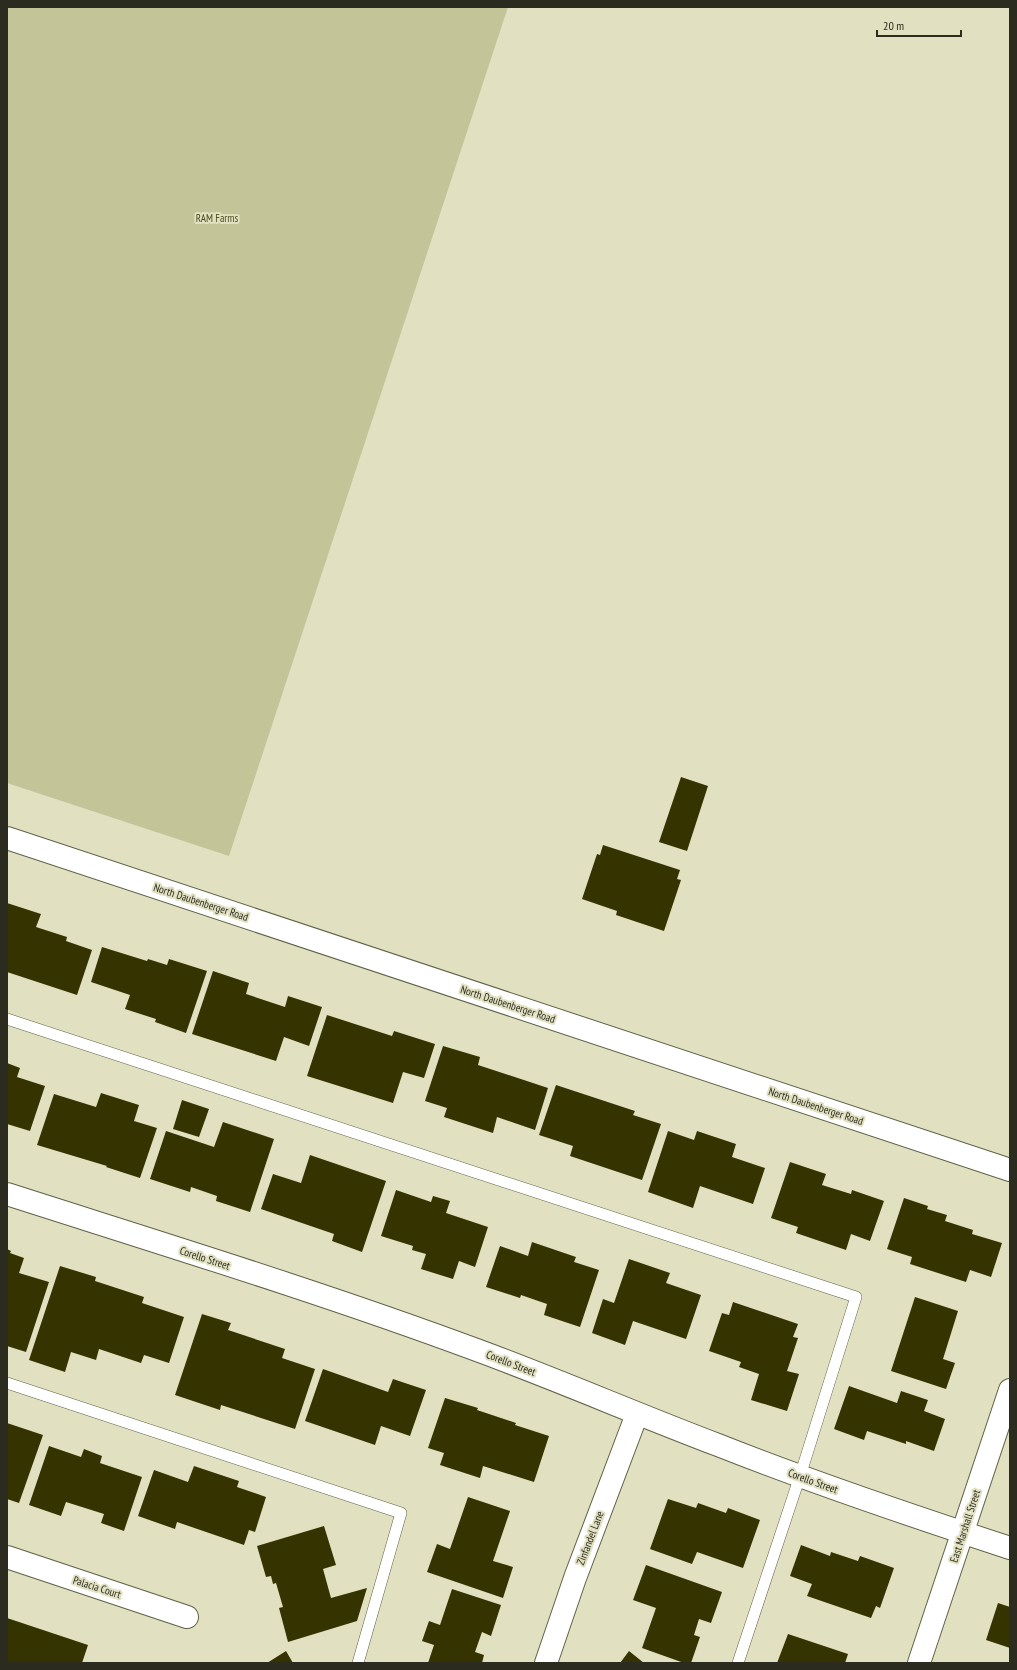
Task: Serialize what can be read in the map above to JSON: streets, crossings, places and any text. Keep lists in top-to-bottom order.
{
  "streets": {
    "street": [
      "North Daubenberger Road",
      "Corello Street",
      "East Marshall Street",
      "Zinfandel Lane",
      "Palacia Court"
    ]
  },
  "crossings": [
    ["Corello Street", "East Marshall Street"],
    ["Corello Street", "Zinfandel Lane"]
  ],
  "parks": ["RAM Farms"],
  "scale_bar": "20 m"
}
